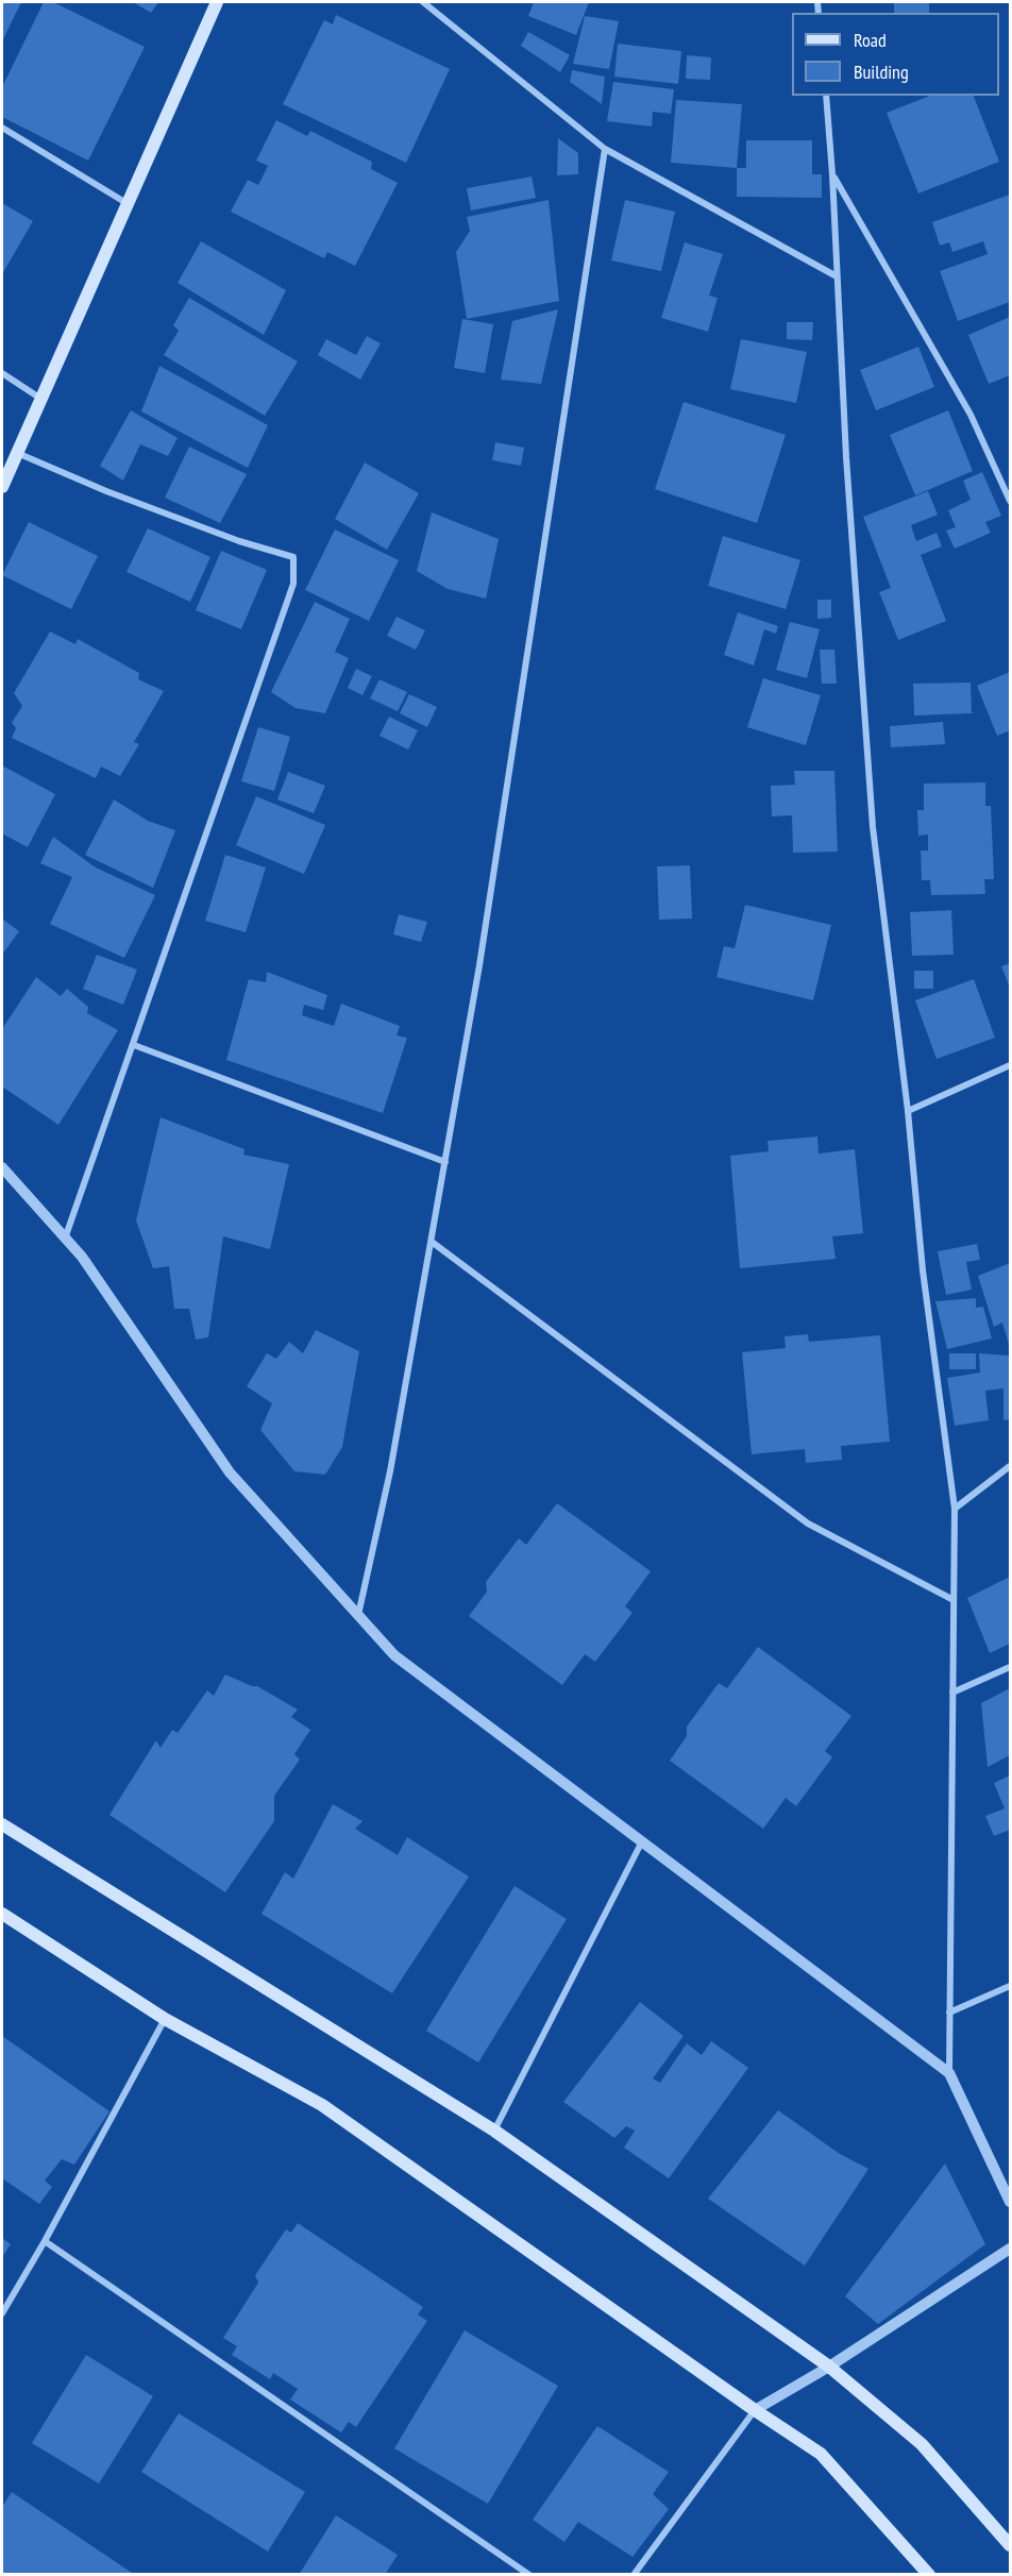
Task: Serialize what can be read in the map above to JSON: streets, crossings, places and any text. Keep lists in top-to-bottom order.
{
  "legend": ["Road", "Building"]
}
